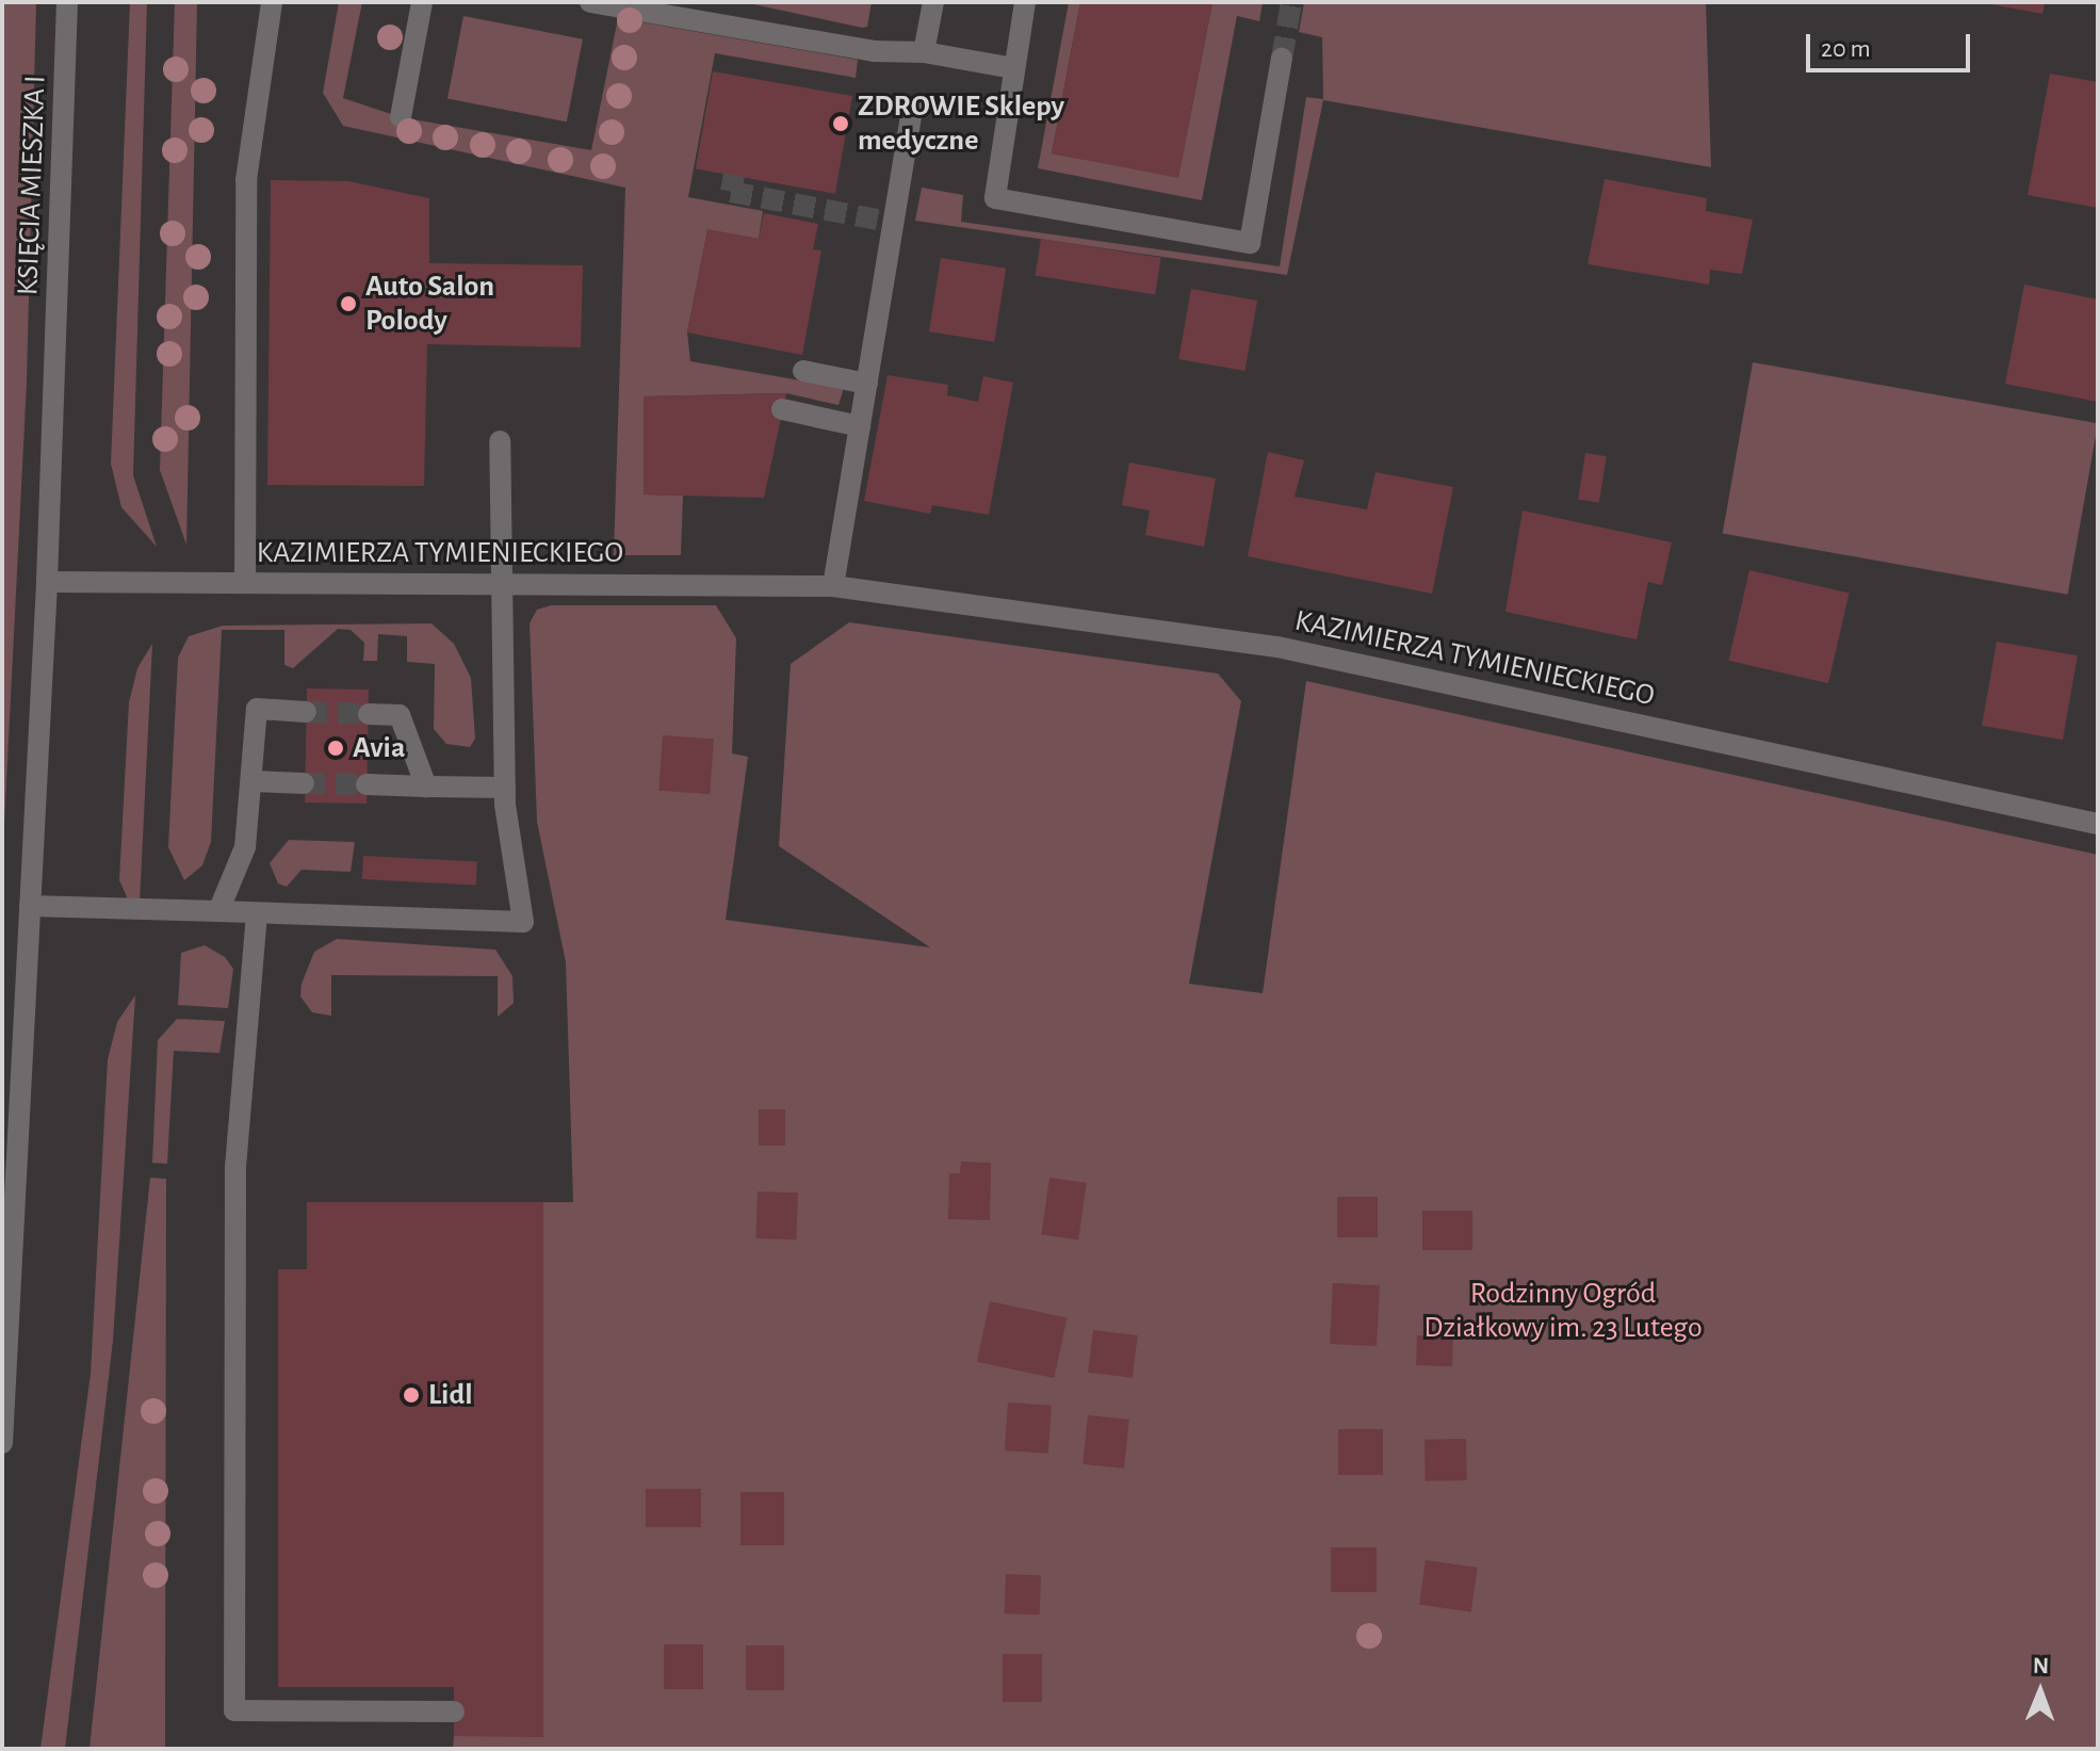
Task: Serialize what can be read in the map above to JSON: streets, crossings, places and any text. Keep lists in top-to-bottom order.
{
  "streets": {
    "street": ["KSIĘCIA MIESZKA I", "KAZIMIERZA TYMIENIECKIEGO"]
  },
  "crossings": [
    ["KSIĘCIA MIESZKA I", "KAZIMIERZA TYMIENIECKIEGO"]
  ],
  "parks": ["Rodzinny Ogród Działkowy im. 23 Lutego"],
  "places": [
    "ZDROWIE Sklepy medyczne",
    "Auto Salon Polody",
    "Avia",
    "Lidl"
  ],
  "scale_bar": "20 m",
  "north": "top"
}
